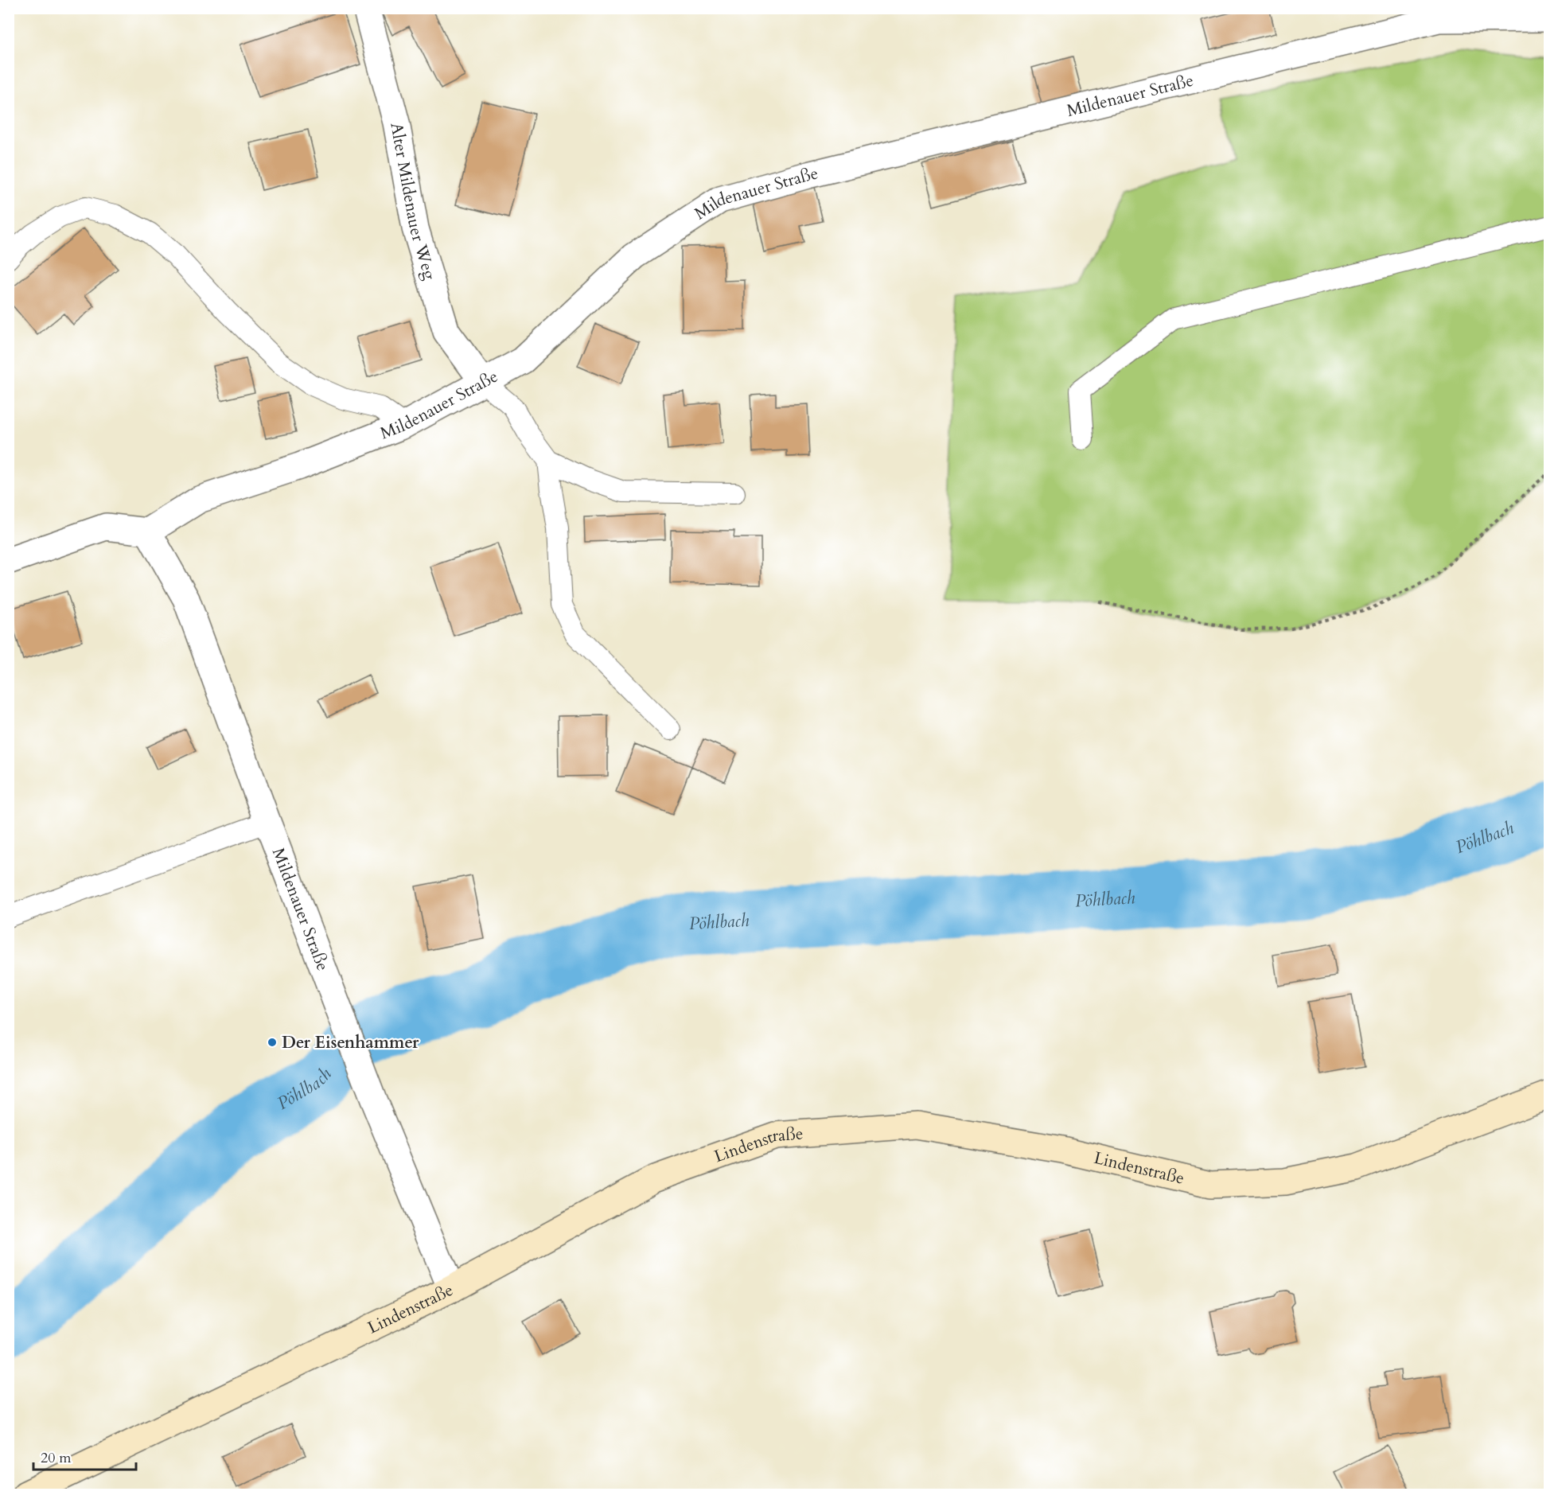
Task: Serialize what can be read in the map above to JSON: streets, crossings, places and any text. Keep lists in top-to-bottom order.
{
  "streets": {
    "main road": ["Lindenstraße"],
    "street": ["Mildenauer Straße", "Alter Mildenauer Weg"]
  },
  "crossings": [
    ["Mildenauer Straße", "Alter Mildenauer Weg"],
    ["Mildenauer Straße", "Lindenstraße"]
  ],
  "water": ["Pöhlbach"],
  "places": ["Der Eisenhammer"],
  "scale_bar": "20 m"
}
